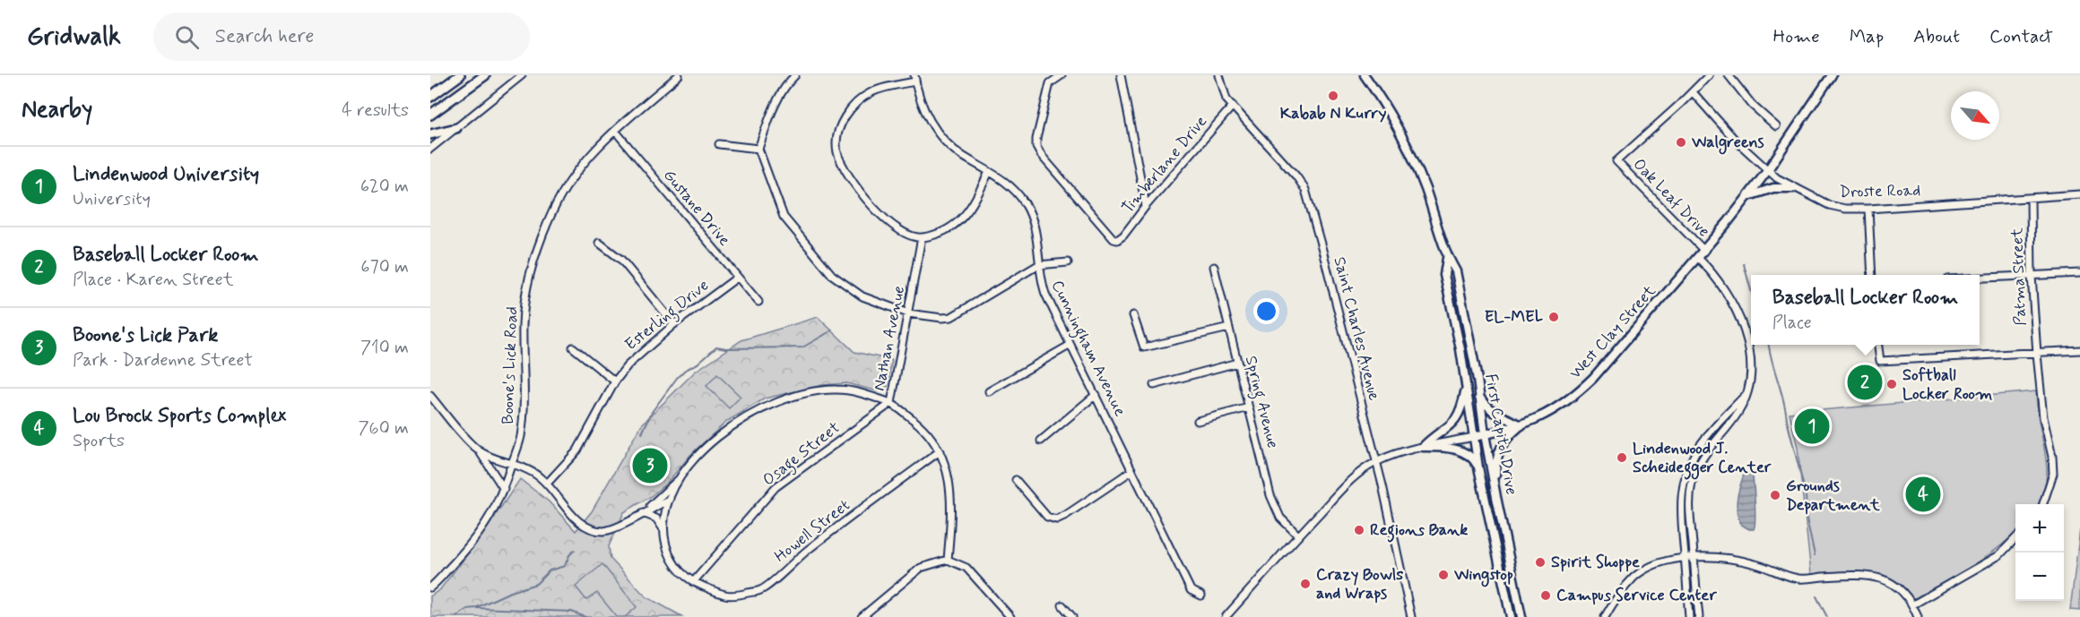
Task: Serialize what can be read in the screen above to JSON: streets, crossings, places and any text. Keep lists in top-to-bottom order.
{
  "streets": {
    "main road": ["West Clay Street", "First Capitol Drive"],
    "street": [
      "Timberlane Drive",
      "Droste Road",
      "Oak Leaf Drive",
      "Gustane Drive",
      "Patma Street",
      "Esterling Drive",
      "Saint Charles Avenue",
      "Nathan Avenue",
      "Cunningham Avenue",
      "Boone's Lick Road",
      "Spring Avenue",
      "Osage Street",
      "Howell Street"
    ]
  },
  "crossings": [
    ["Timberlane Drive", "Saint Charles Avenue"],
    ["Droste Road", "Oak Leaf Drive"],
    ["Droste Road", "Patma Street"],
    ["Droste Road", "West Clay Street"],
    ["Oak Leaf Drive", "West Clay Street"],
    ["Gustane Drive", "Esterling Drive"],
    ["Gustane Drive", "Boone's Lick Road"],
    ["Saint Charles Avenue", "West Clay Street"],
    ["West Clay Street", "Spring Avenue"],
    ["West Clay Street", "First Capitol Drive"],
    ["Nathan Avenue", "Osage Street"],
    ["Nathan Avenue", "Howell Street"],
    ["Osage Street", "Howell Street"]
  ],
  "places": [
    "Kabab N Kurry",
    "Walgreens",
    "EL-MEL",
    "Softball Locker Room",
    "Lindenwood J. Scheidegger Center",
    "Grounds Department",
    "Regions Bank",
    "Spirit Shoppe",
    "Wingstop",
    "Crazy Bowls and Wraps",
    "Campus Service Center"
  ],
  "north": "bottom right",
  "page": {
    "header": "Gridwalk",
    "search": "Search here",
    "nav": [
      "Home",
      "Map",
      "About",
      "Contact"
    ],
    "heading": ["Nearby", "4 results"],
    "list": [
      {
        "mark": "1",
        "name": "Lindenwood University",
        "note": "University",
        "value": "620 m"
      },
      {
        "mark": "2",
        "name": "Baseball Locker Room",
        "note": "Place · Karen Street",
        "value": "670 m"
      },
      {
        "mark": "3",
        "name": "Boone's Lick Park",
        "note": "Park · Dardenne Street",
        "value": "710 m"
      },
      {
        "mark": "4",
        "name": "Lou Brock Sports Complex",
        "note": "Sports",
        "value": "760 m"
      }
    ],
    "popup": ["Baseball Locker Room", "Place"],
    "pins": [
      "2",
      "1",
      "3",
      "4"
    ],
    "map_buttons": ["+", "−"]
  }
}
